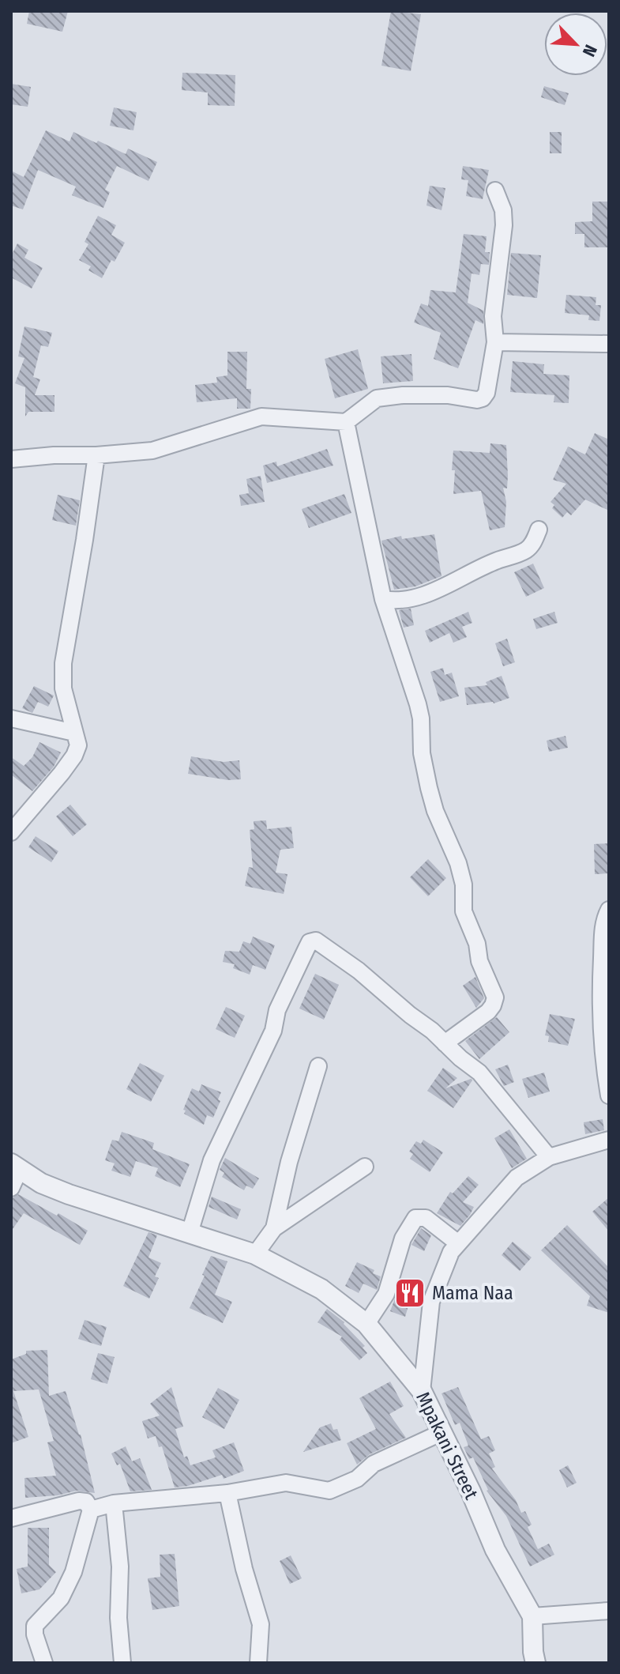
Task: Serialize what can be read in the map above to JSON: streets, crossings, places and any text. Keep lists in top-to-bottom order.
{
  "streets": {
    "street": ["Mpakani Street"]
  },
  "places": {
    "restaurant": ["Mama Naa"]
  },
  "north": "bottom right"
}
